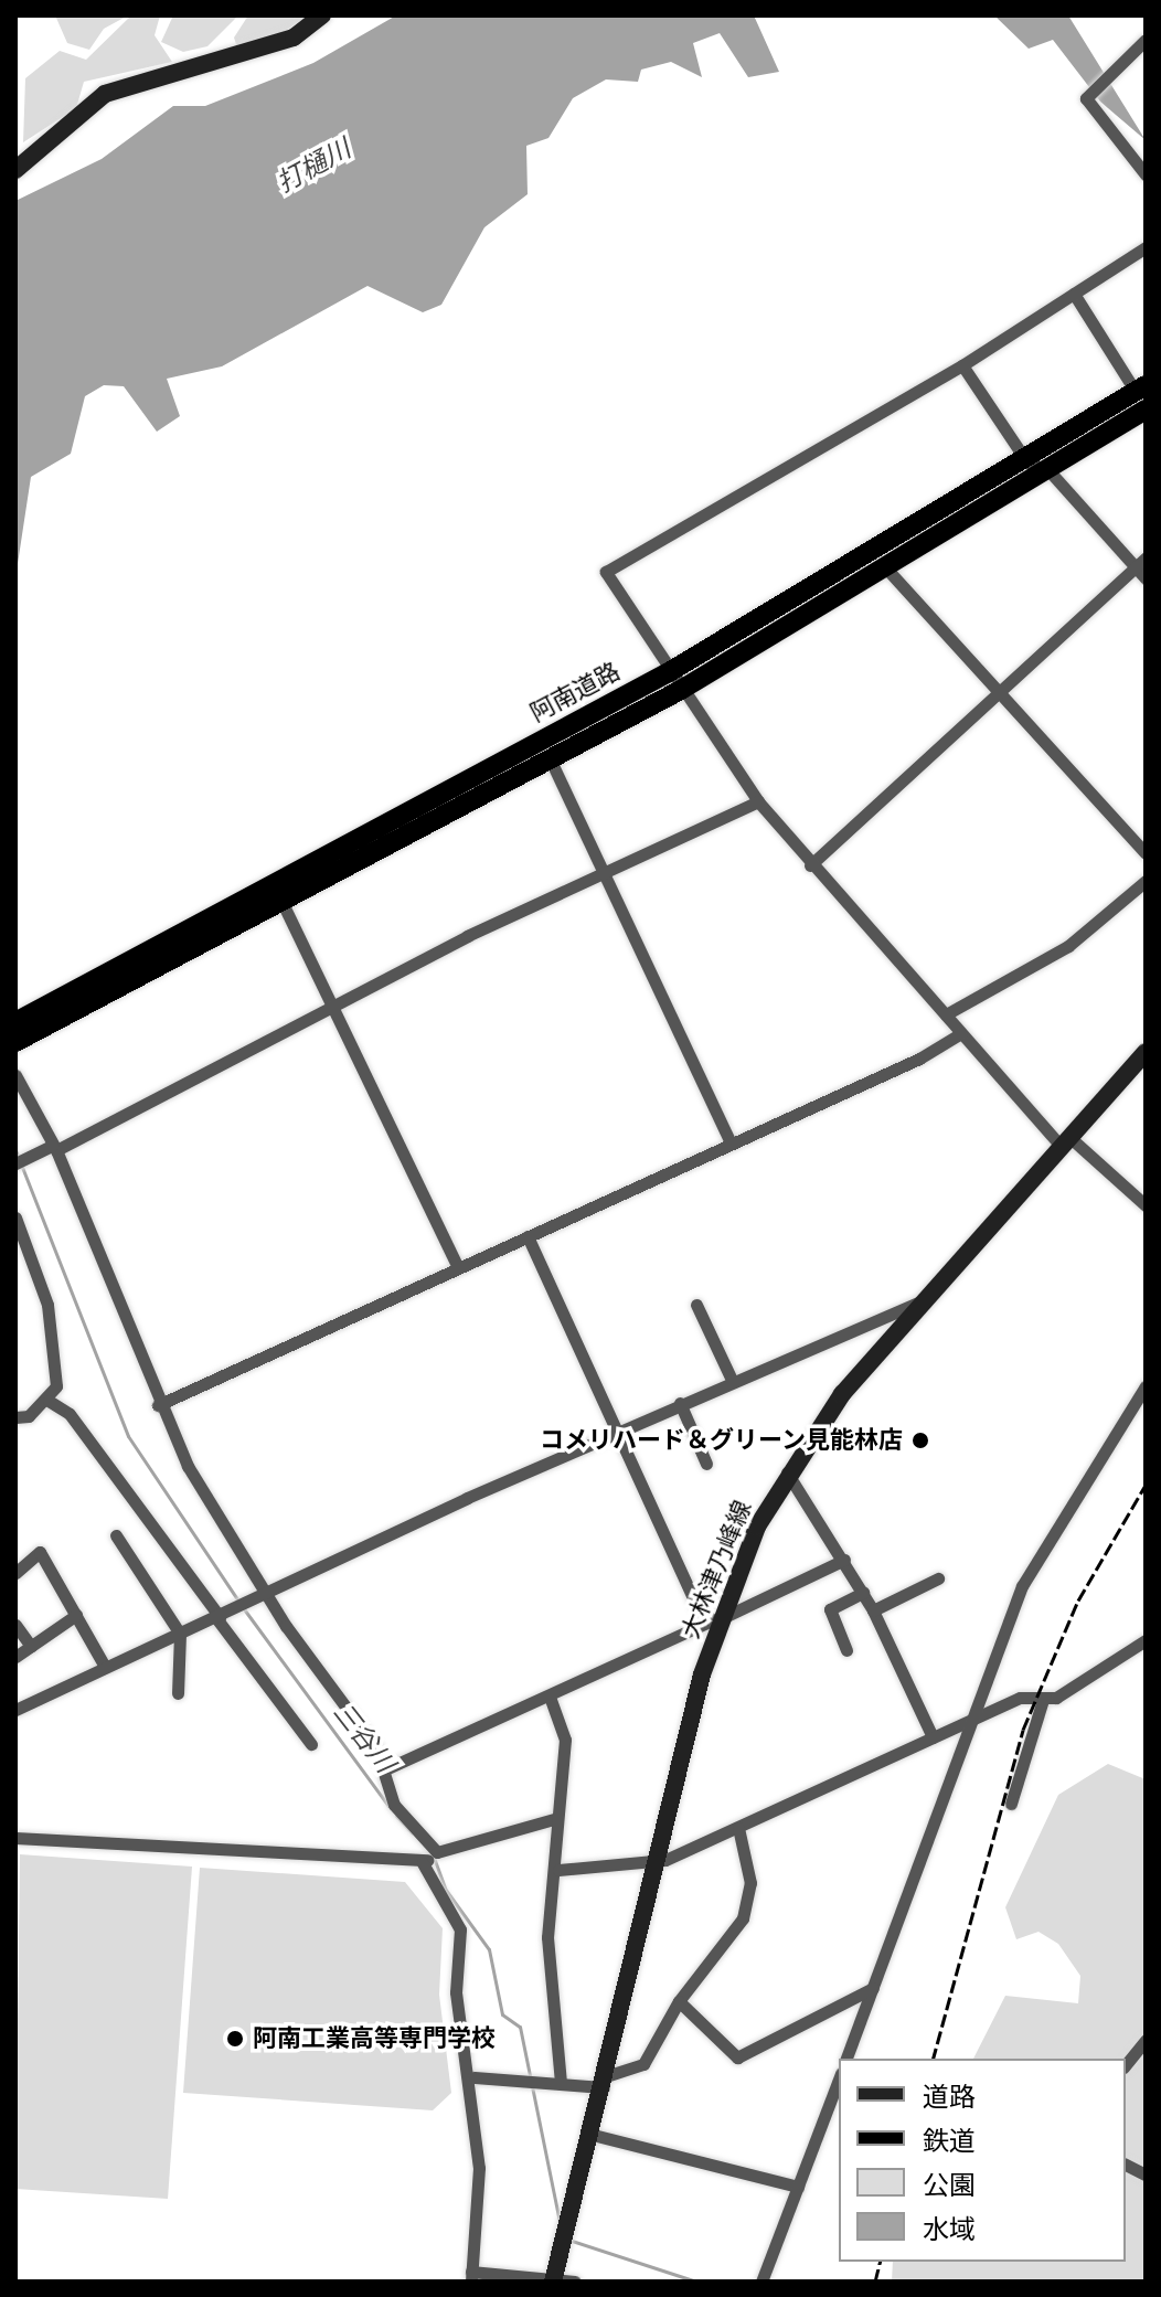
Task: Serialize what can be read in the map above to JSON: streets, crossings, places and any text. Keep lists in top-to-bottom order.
{
  "streets": {
    "highway": ["阿南道路"],
    "main road": ["大林津乃峰線"]
  },
  "water": ["打樋川", "三谷川"],
  "places": ["コメリハード＆グリーン見能林店", "阿南工業高等専門学校"],
  "legend": [
    "道路",
    "鉄道",
    "公園",
    "水域"
  ]
}
